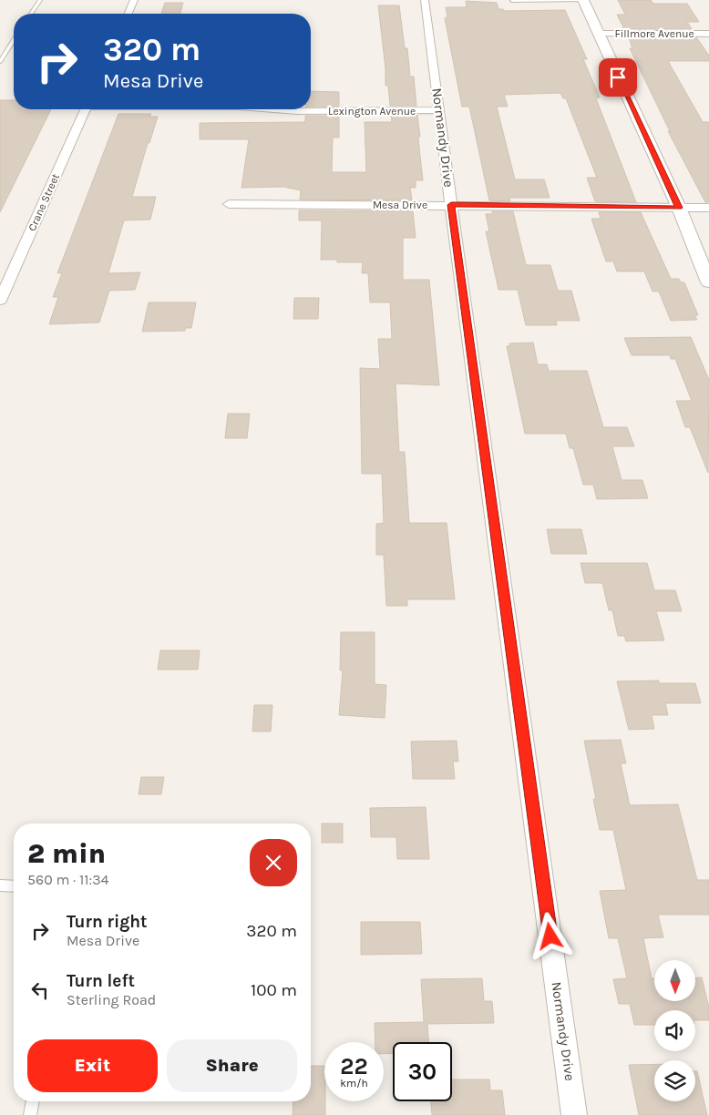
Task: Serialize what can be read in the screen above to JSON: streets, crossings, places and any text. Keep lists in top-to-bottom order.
{
  "streets": {
    "street": [
      "Fillmore Avenue",
      "Lexington Avenue",
      "Normandy Drive",
      "Crane Street",
      "Mesa Drive"
    ]
  },
  "crossings": [
    ["Lexington Avenue", "Normandy Drive"],
    ["Normandy Drive", "Mesa Drive"]
  ],
  "north": "bottom",
  "page": {
    "turn": ["320 m", "Mesa Drive"],
    "heading": ["2 min", "560 m · 11:34"],
    "list": [
      {
        "name": "Turn right",
        "note": "Mesa Drive",
        "value": "320 m"
      },
      {
        "name": "Turn left",
        "note": "Sterling Road",
        "value": "100 m"
      }
    ],
    "buttons": ["Exit", "Share"],
    "speed": "22 km/h",
    "limit": "30"
  }
}
